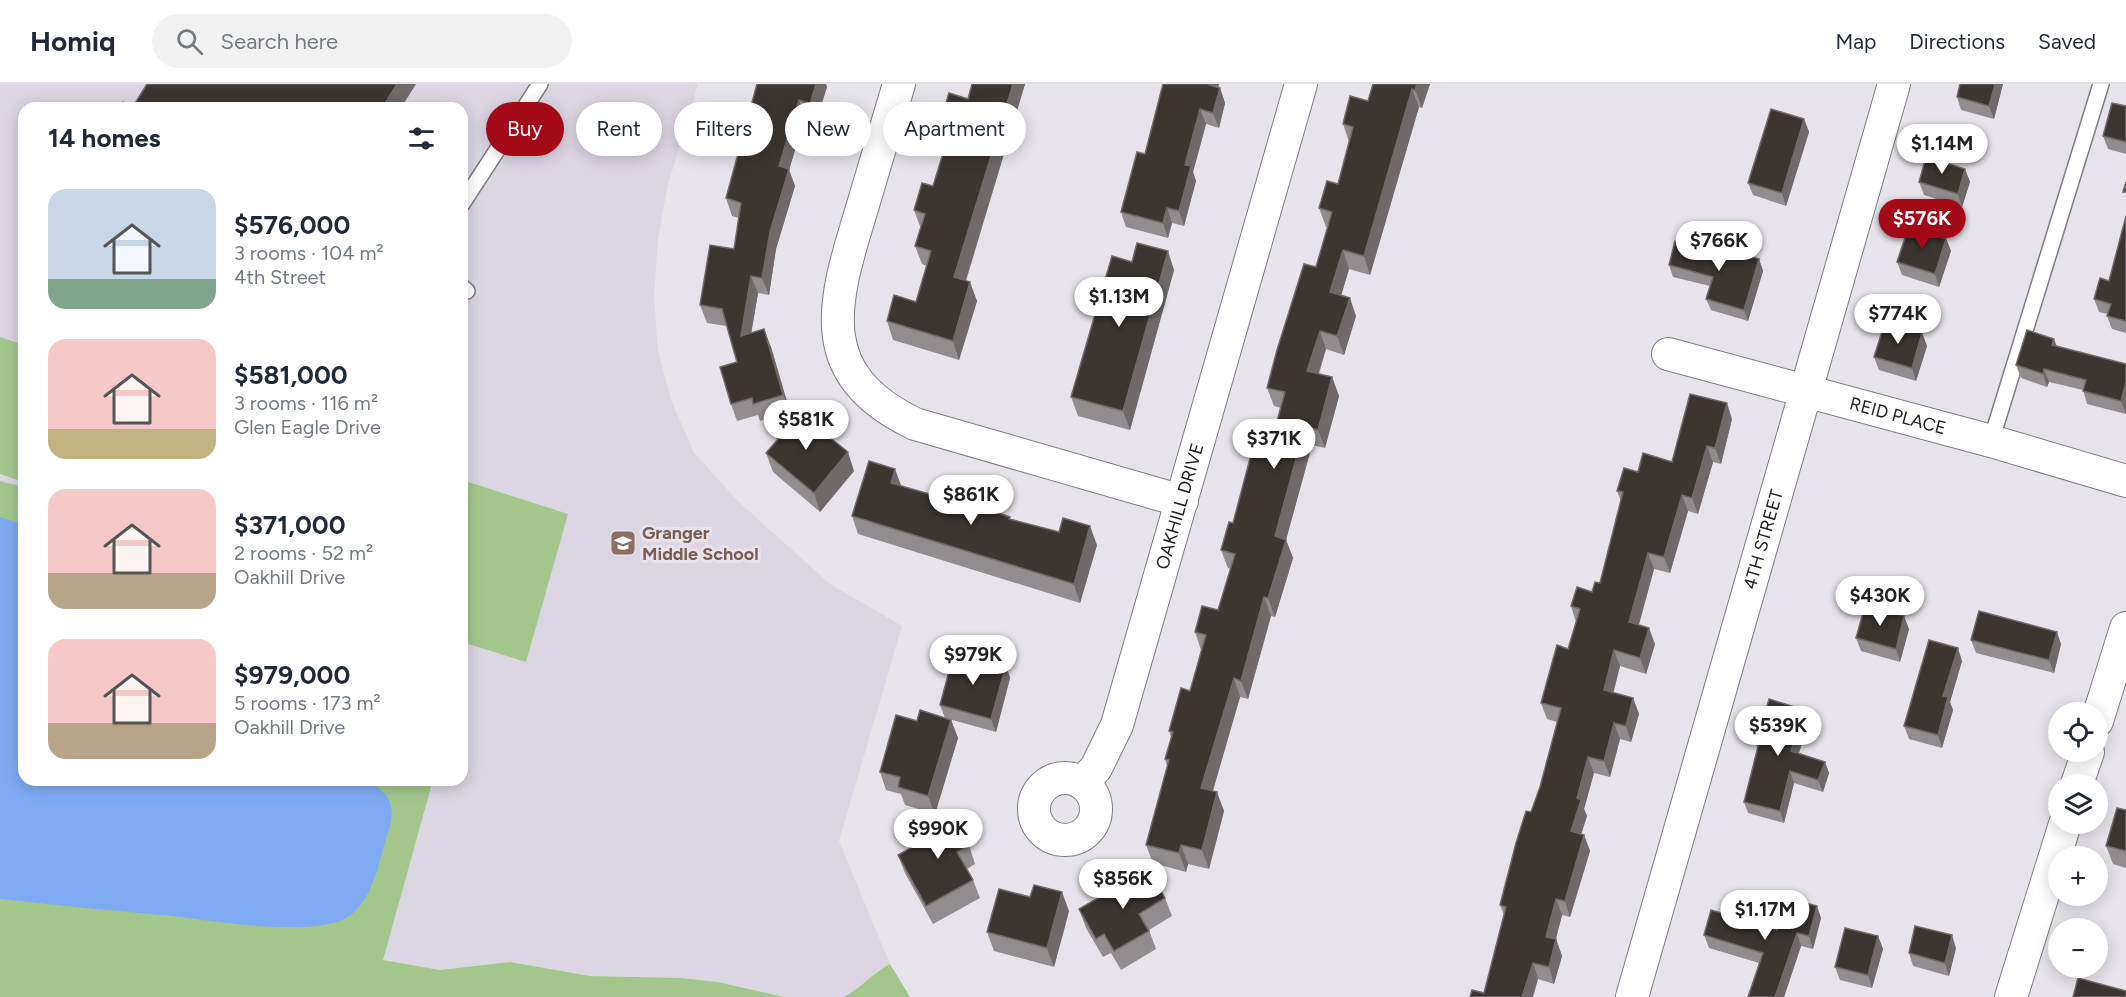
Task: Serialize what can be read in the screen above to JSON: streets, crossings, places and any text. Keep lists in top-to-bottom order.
{
  "streets": {
    "street": ["REID PLACE", "OAKHILL DRIVE", "4TH STREET"]
  },
  "crossings": [
    ["REID PLACE", "4TH STREET"]
  ],
  "places": {
    "school or university": ["Granger Middle School"]
  },
  "page": {
    "header": "Homiq",
    "search": "Search here",
    "nav": ["Map", "Directions", "Saved"],
    "chip": [
      "Buy",
      "Rent",
      "Filters",
      "New",
      "Apartment"
    ],
    "heading": "14 homes",
    "price": [
      "$1.14M",
      "$576K",
      "$766K",
      "$1.13M",
      "$774K",
      "$581K",
      "$371K",
      "$861K",
      "$430K",
      "$979K",
      "$539K",
      "$990K",
      "$856K",
      "$1.17M"
    ],
    "list": [
      {
        "name": "$576,000",
        "note": "3 rooms · 104 m² · 4th Street"
      },
      {
        "name": "$581,000",
        "note": "3 rooms · 116 m² · Glen Eagle Drive"
      },
      {
        "name": "$371,000",
        "note": "2 rooms · 52 m² · Oakhill Drive"
      },
      {
        "name": "$979,000",
        "note": "5 rooms · 173 m² · Oakhill Drive"
      }
    ],
    "map_buttons": ["+", "−"]
  }
}
